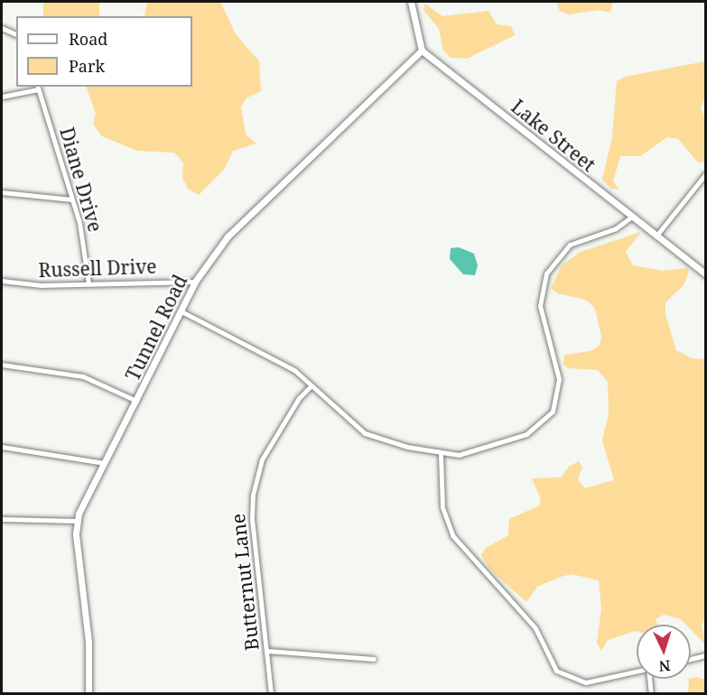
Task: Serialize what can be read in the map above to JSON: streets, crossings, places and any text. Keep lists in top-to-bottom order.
{
  "streets": {
    "main road": ["Lake Street", "Tunnel Road"],
    "street": ["Diane Drive", "Russell Drive", "Butternut Lane"]
  },
  "crossings": [
    ["Lake Street", "Tunnel Road"],
    ["Diane Drive", "Russell Drive"],
    ["Russell Drive", "Tunnel Road"]
  ],
  "legend": ["Road", "Park"],
  "north": "bottom"
}
